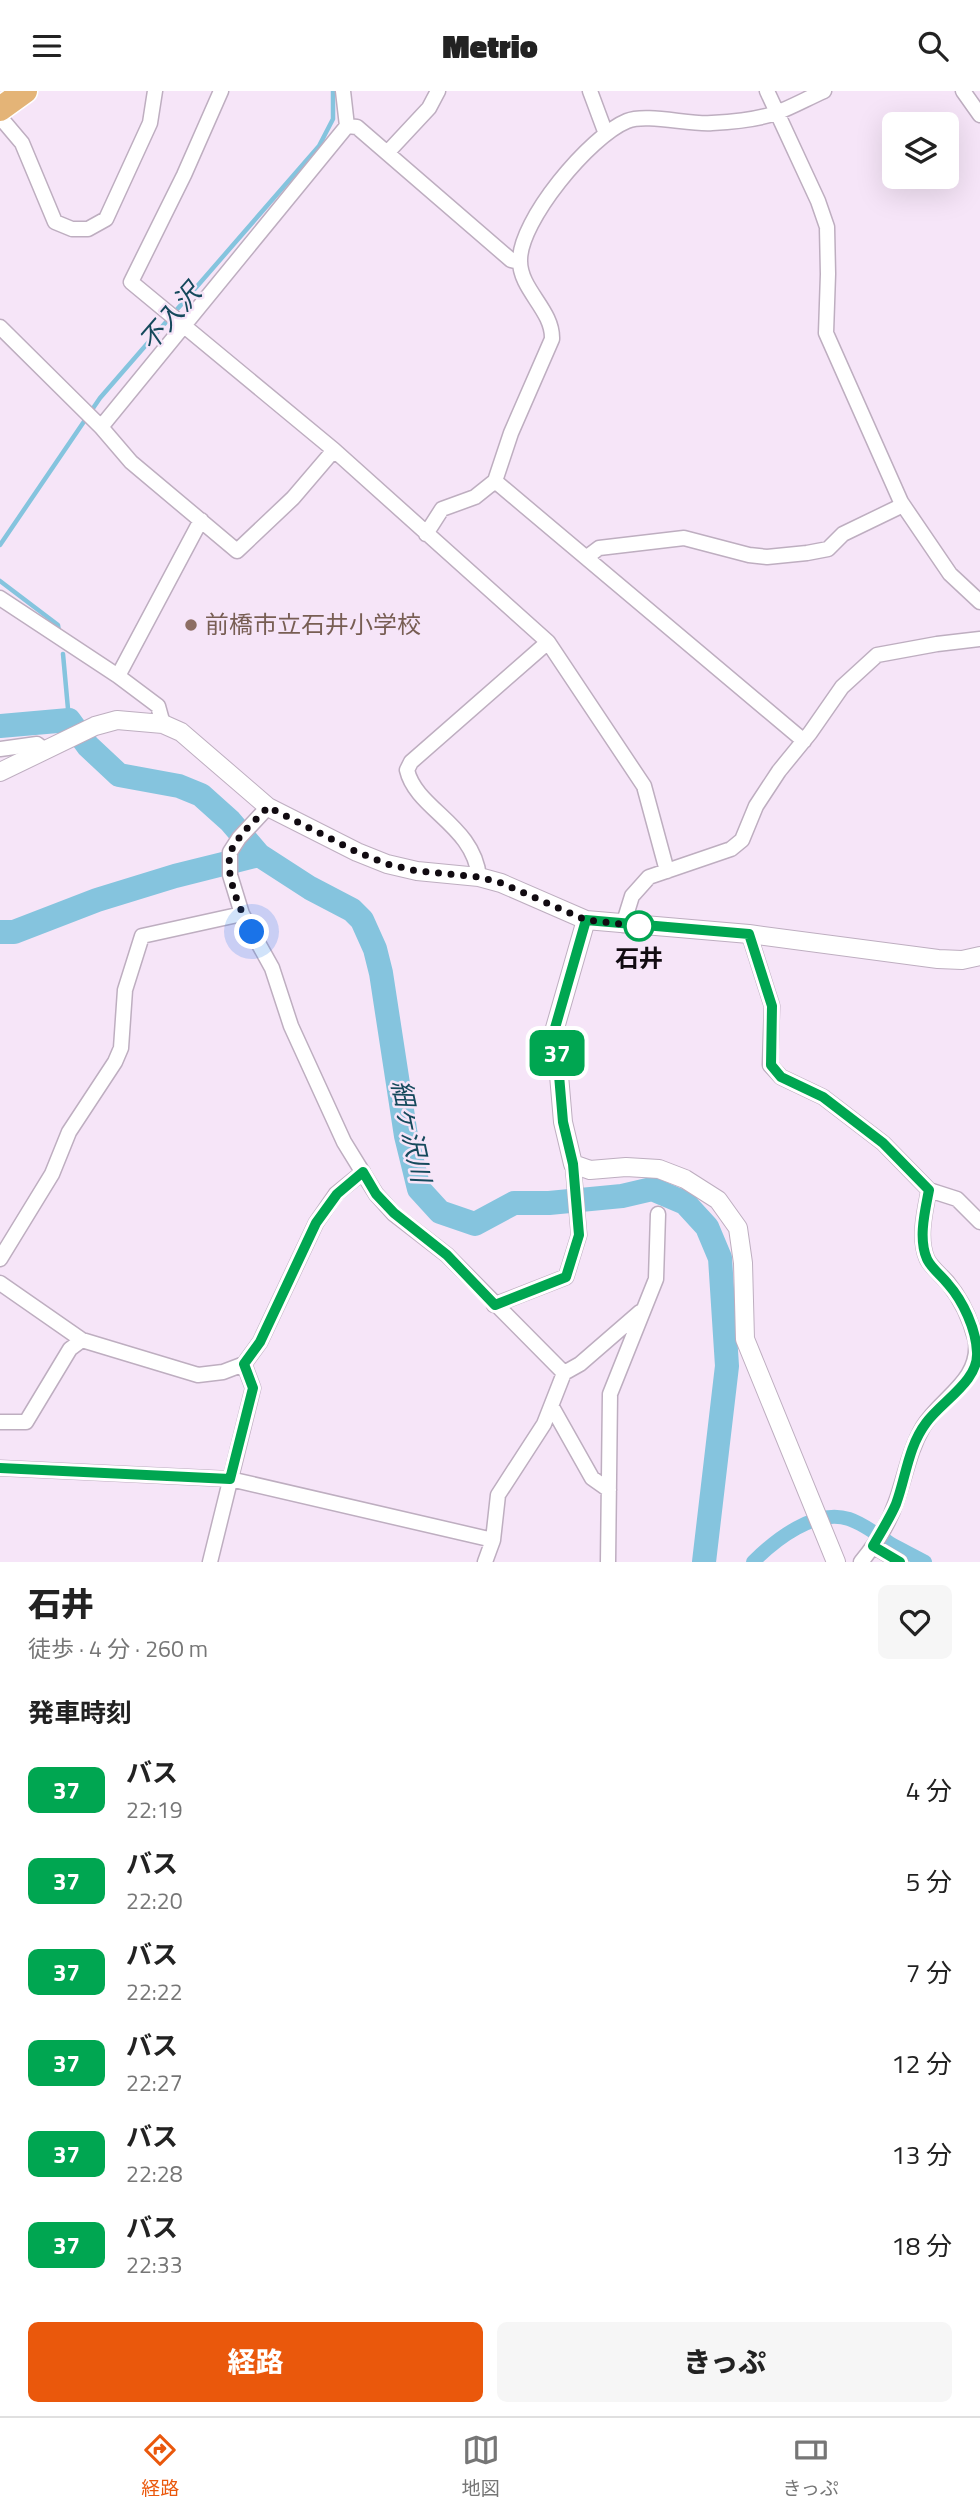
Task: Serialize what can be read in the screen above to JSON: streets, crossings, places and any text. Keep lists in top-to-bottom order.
{
  "water": ["不入沢", "細ヶ沢川"],
  "places": ["前橋市立石井小学校", "石井"],
  "lines": ["bus line 37"],
  "page": {
    "header": "Metrio",
    "on_map": "37",
    "heading": [
      ["石井", "徒歩 · 4 分 · 260 m"],
      "発車時刻"
    ],
    "list": [
      {
        "mark": "37",
        "name": "バス",
        "note": "22:19",
        "value": "4 分"
      },
      {
        "mark": "37",
        "name": "バス",
        "note": "22:20",
        "value": "5 分"
      },
      {
        "mark": "37",
        "name": "バス",
        "note": "22:22",
        "value": "7 分"
      },
      {
        "mark": "37",
        "name": "バス",
        "note": "22:27",
        "value": "12 分"
      },
      {
        "mark": "37",
        "name": "バス",
        "note": "22:28",
        "value": "13 分"
      },
      {
        "mark": "37",
        "name": "バス",
        "note": "22:33",
        "value": "18 分"
      }
    ],
    "buttons": ["経路", "きっぷ"],
    "tabs": ["経路", "地図", "きっぷ"]
  }
}
